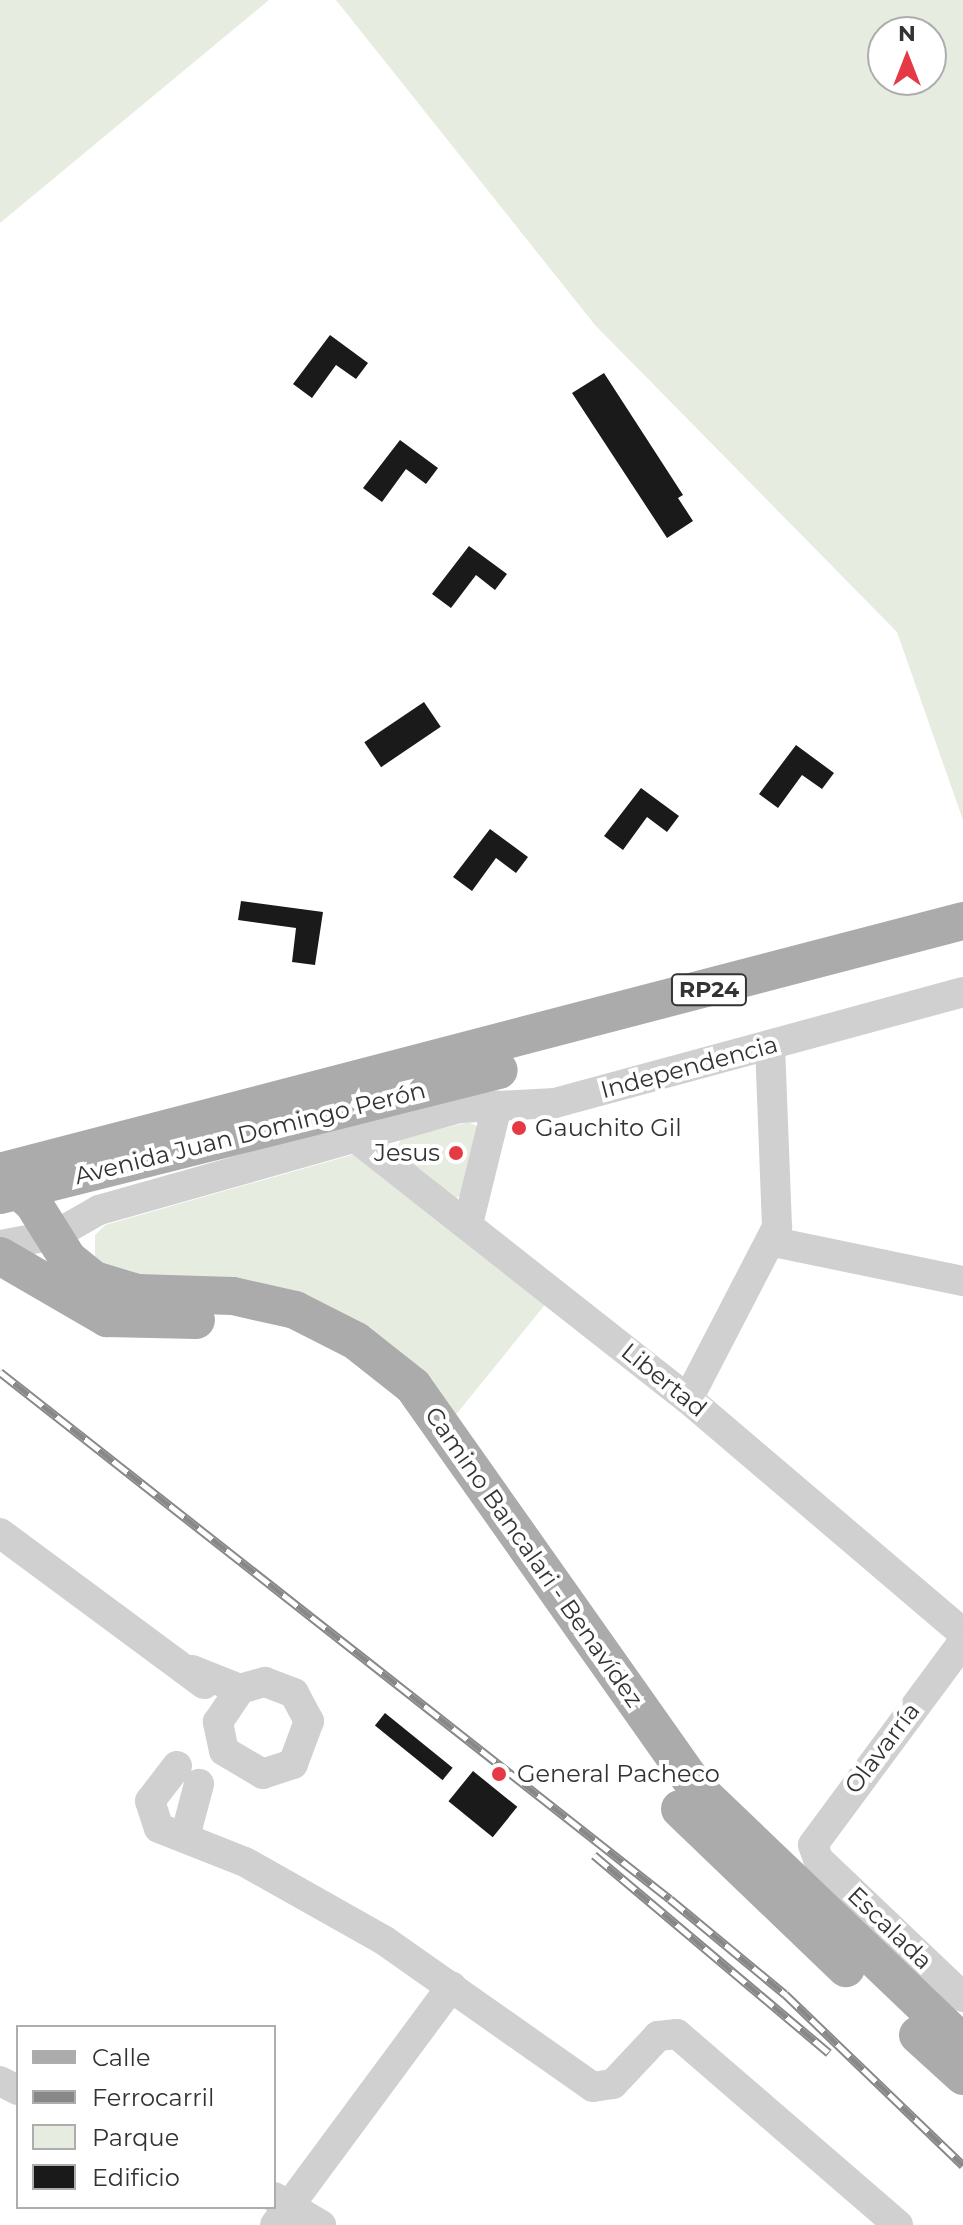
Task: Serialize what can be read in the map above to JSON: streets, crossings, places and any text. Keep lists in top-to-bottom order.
{
  "streets": {
    "main road": ["RP24", "Avenida Juan Domingo Perón", "Camino Bancalari - Benavídez"],
    "street": [
      "Independencia",
      "Libertad",
      "Olavarría",
      "Escalada"
    ]
  },
  "crossings": [
    ["RP24", "Independencia"],
    ["RP24", "Avenida Juan Domingo Perón"],
    ["RP24", "Camino Bancalari - Benavídez"],
    ["Independencia", "Avenida Juan Domingo Perón"],
    ["Independencia", "Libertad"],
    ["Independencia", "Camino Bancalari - Benavídez"],
    ["Olavarría", "Escalada"]
  ],
  "places": ["Gauchito Gil", "Jesus", "General Pacheco"],
  "legend": [
    "Calle",
    "Ferrocarril",
    "Parque",
    "Edificio"
  ],
  "north": "top"
}
